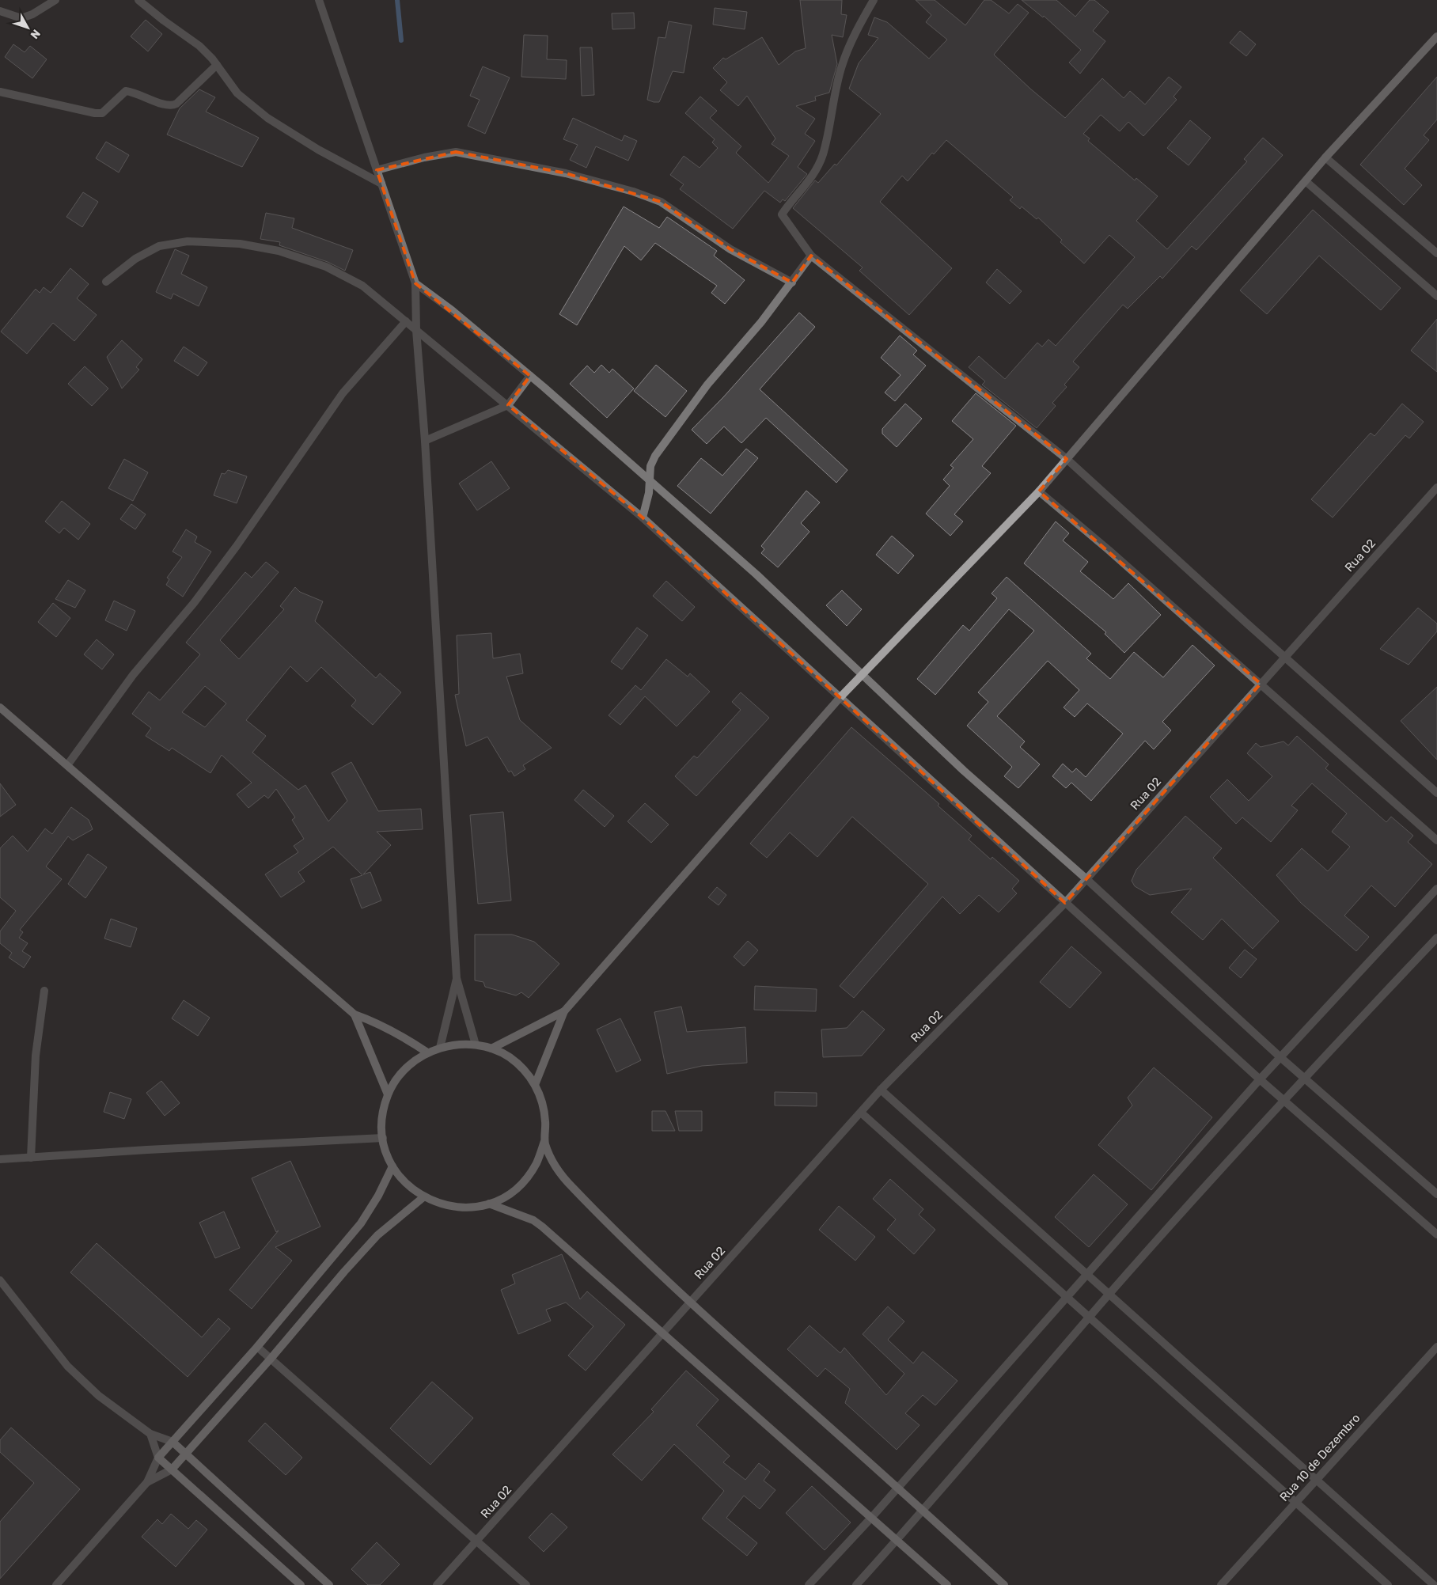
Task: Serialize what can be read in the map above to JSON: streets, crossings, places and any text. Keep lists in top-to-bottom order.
{
  "streets": {
    "street": ["Rua 02", "Rua 10 de Dezembro"]
  },
  "north": "bottom right"
}
